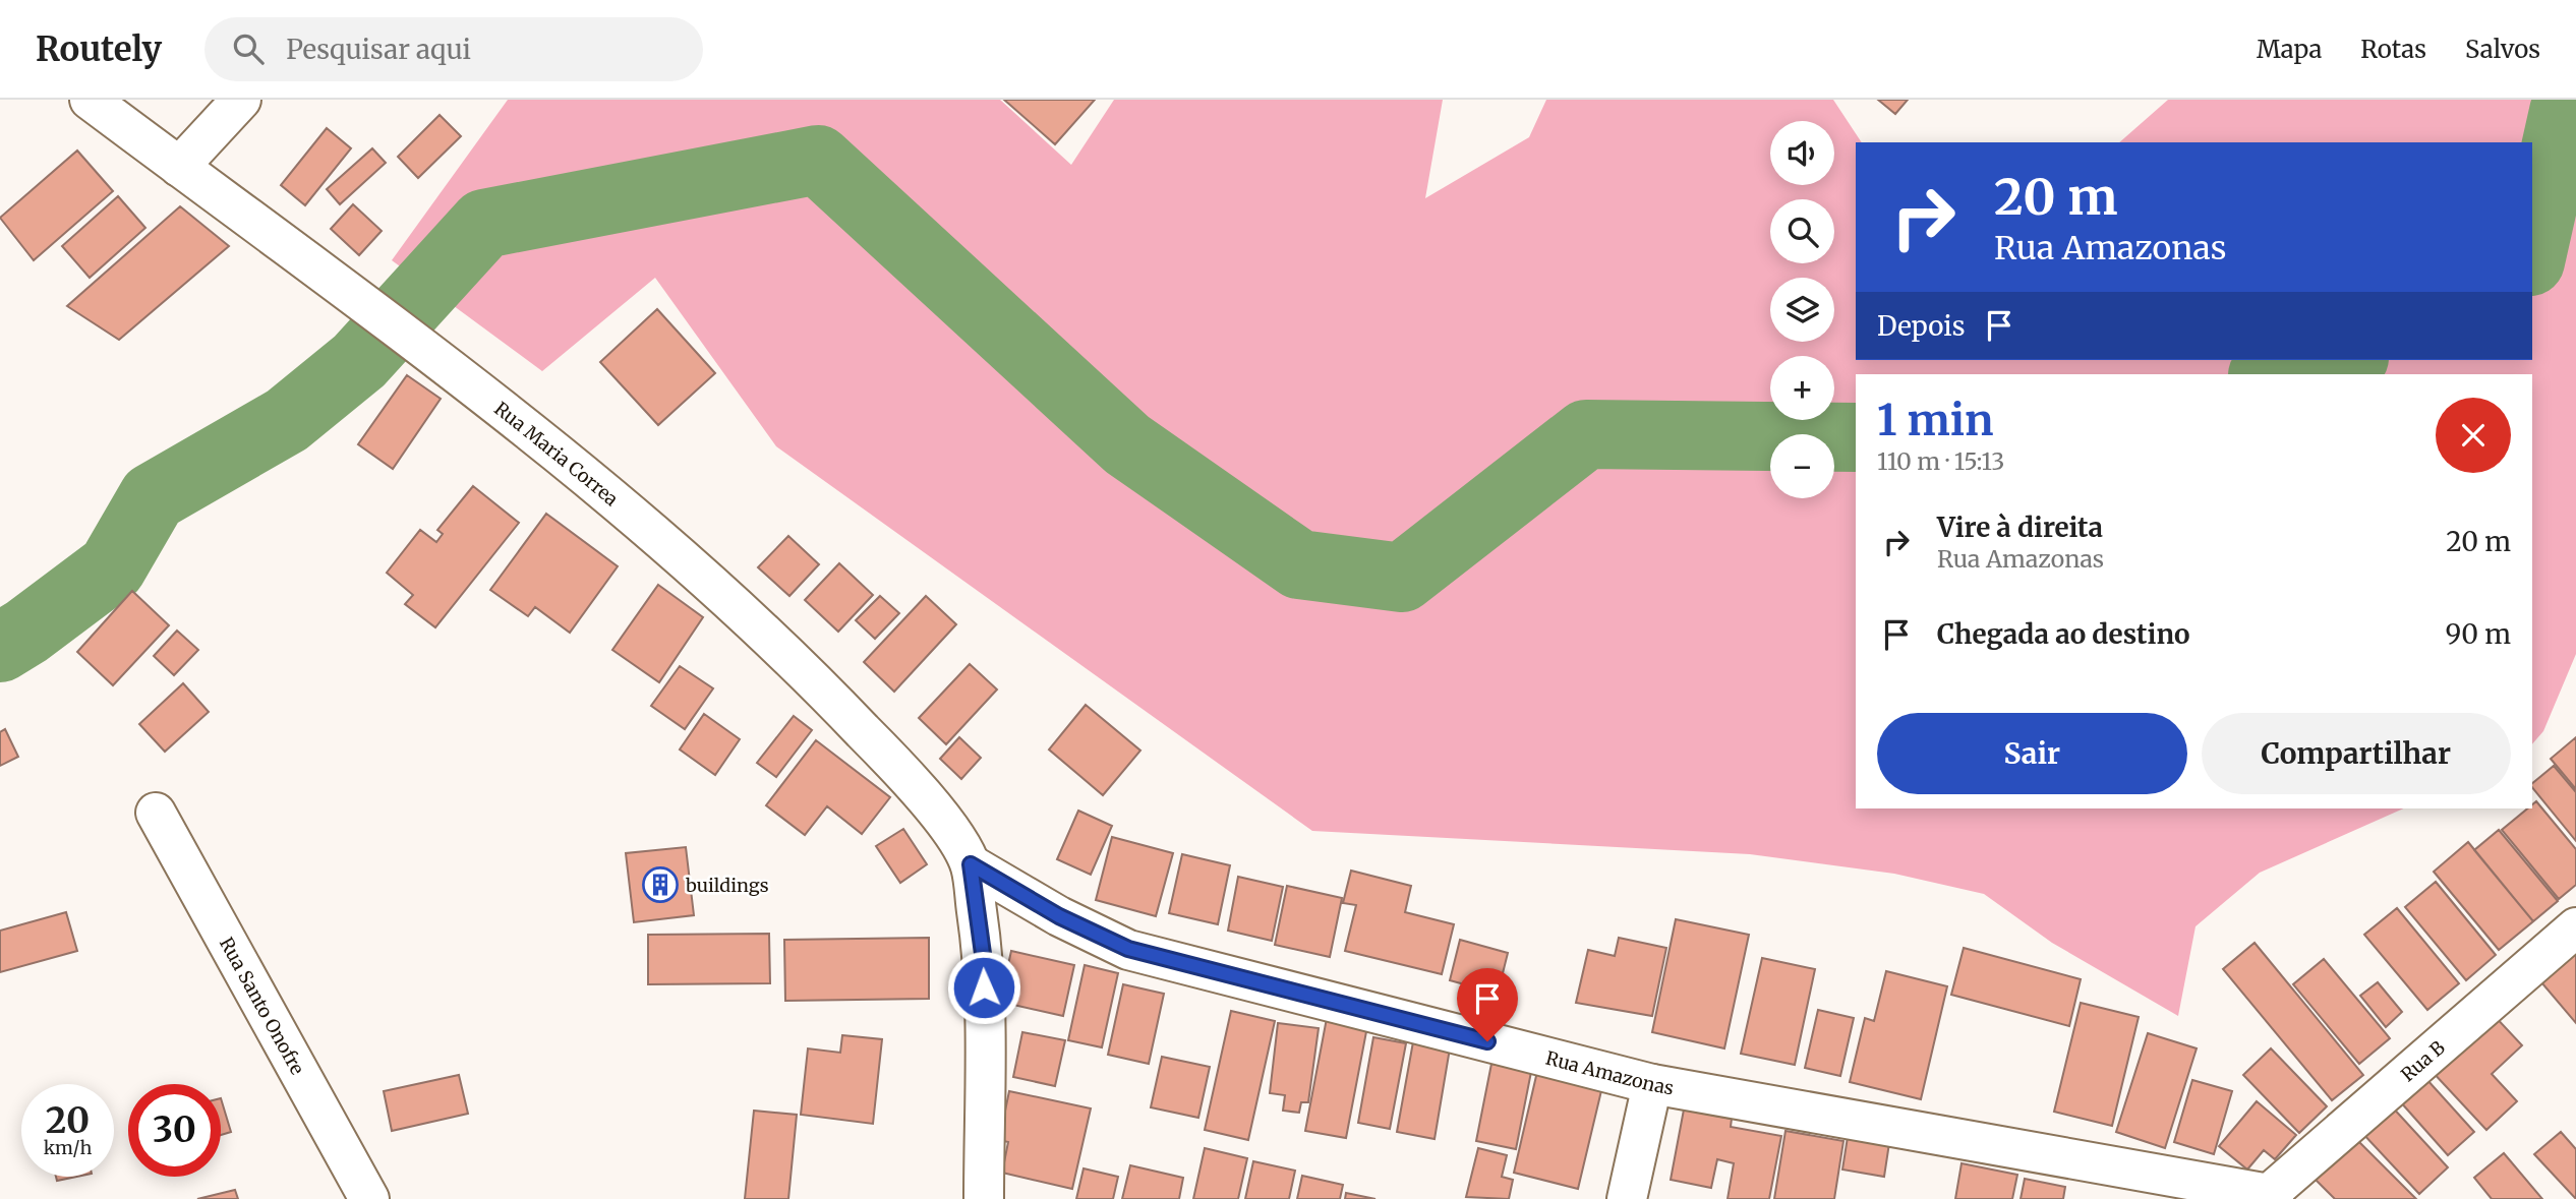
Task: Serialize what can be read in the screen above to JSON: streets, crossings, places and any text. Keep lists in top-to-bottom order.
{
  "streets": {
    "street": [
      "Rua Maria Correa",
      "Rua Santo Onofre",
      "Rua B",
      "Rua Amazonas"
    ]
  },
  "crossings": [
    ["Rua Maria Correa", "Rua Amazonas"],
    ["Rua B", "Rua Amazonas"]
  ],
  "places": {
    "building": ["buildings"]
  },
  "page": {
    "header": "Routely",
    "search": "Pesquisar aqui",
    "nav": ["Mapa", "Rotas", "Salvos"],
    "map_buttons": ["+", "−"],
    "turn": ["20 m", "Rua Amazonas"],
    "then": "Depois",
    "heading": ["1 min", "110 m · 15:13"],
    "list": [
      {
        "name": "Vire à direita",
        "note": "Rua Amazonas",
        "value": "20 m"
      },
      {
        "name": "Chegada ao destino",
        "value": "90 m"
      }
    ],
    "buttons": ["Sair", "Compartilhar"],
    "speed": "20 km/h",
    "limit": "30"
  }
}
